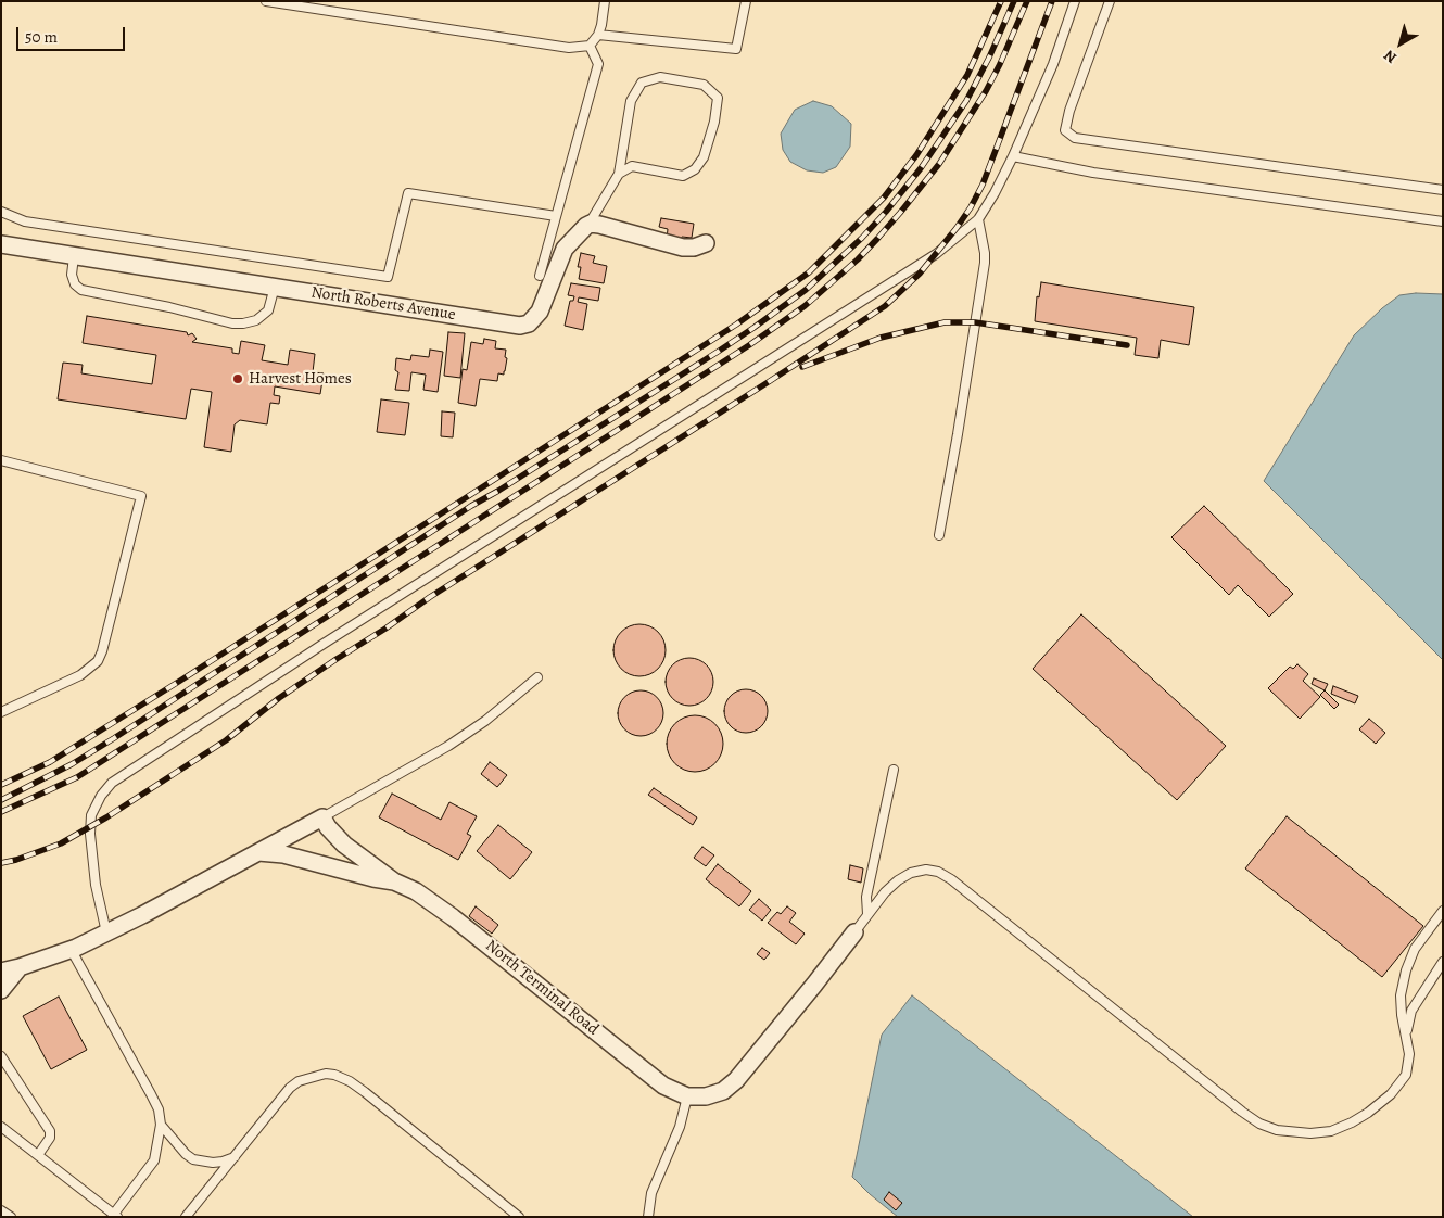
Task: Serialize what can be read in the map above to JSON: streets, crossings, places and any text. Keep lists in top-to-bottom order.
{
  "streets": {
    "street": ["North Roberts Avenue", "North Terminal Road"]
  },
  "places": ["Harvest Homes"],
  "scale_bar": "50 m",
  "north": "bottom left"
}
